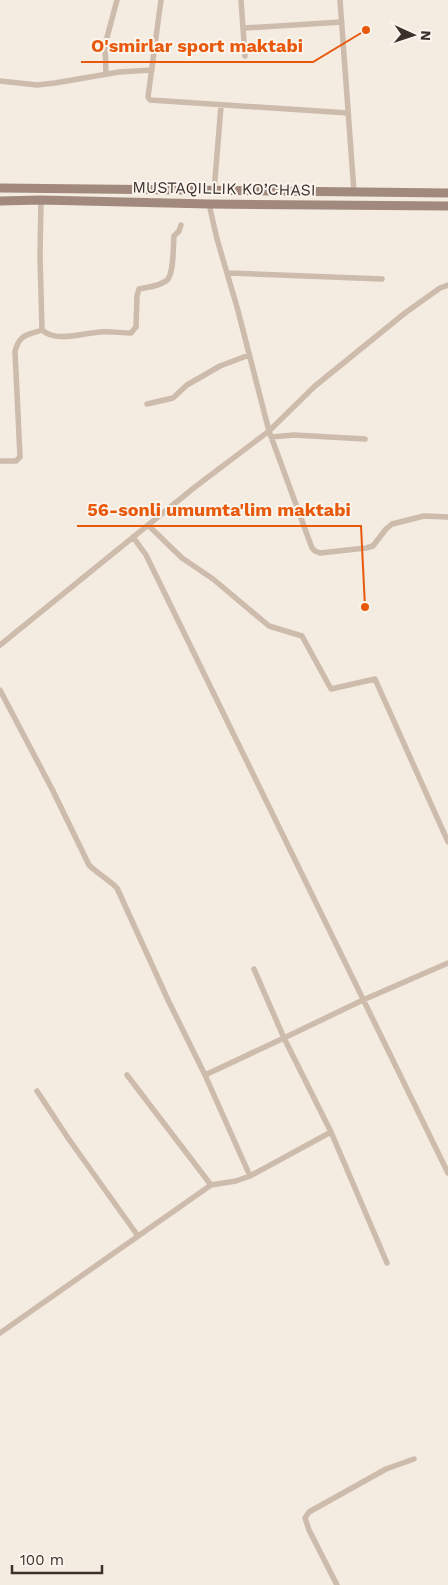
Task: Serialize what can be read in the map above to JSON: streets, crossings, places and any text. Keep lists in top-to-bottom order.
{
  "streets": {
    "main road": ["MUSTAQILLIK KO’CHASI"]
  },
  "places": ["O'smirlar sport maktabi", "56-sonli umumta'lim maktabi"],
  "scale_bar": "100 m",
  "north": "right"
}
